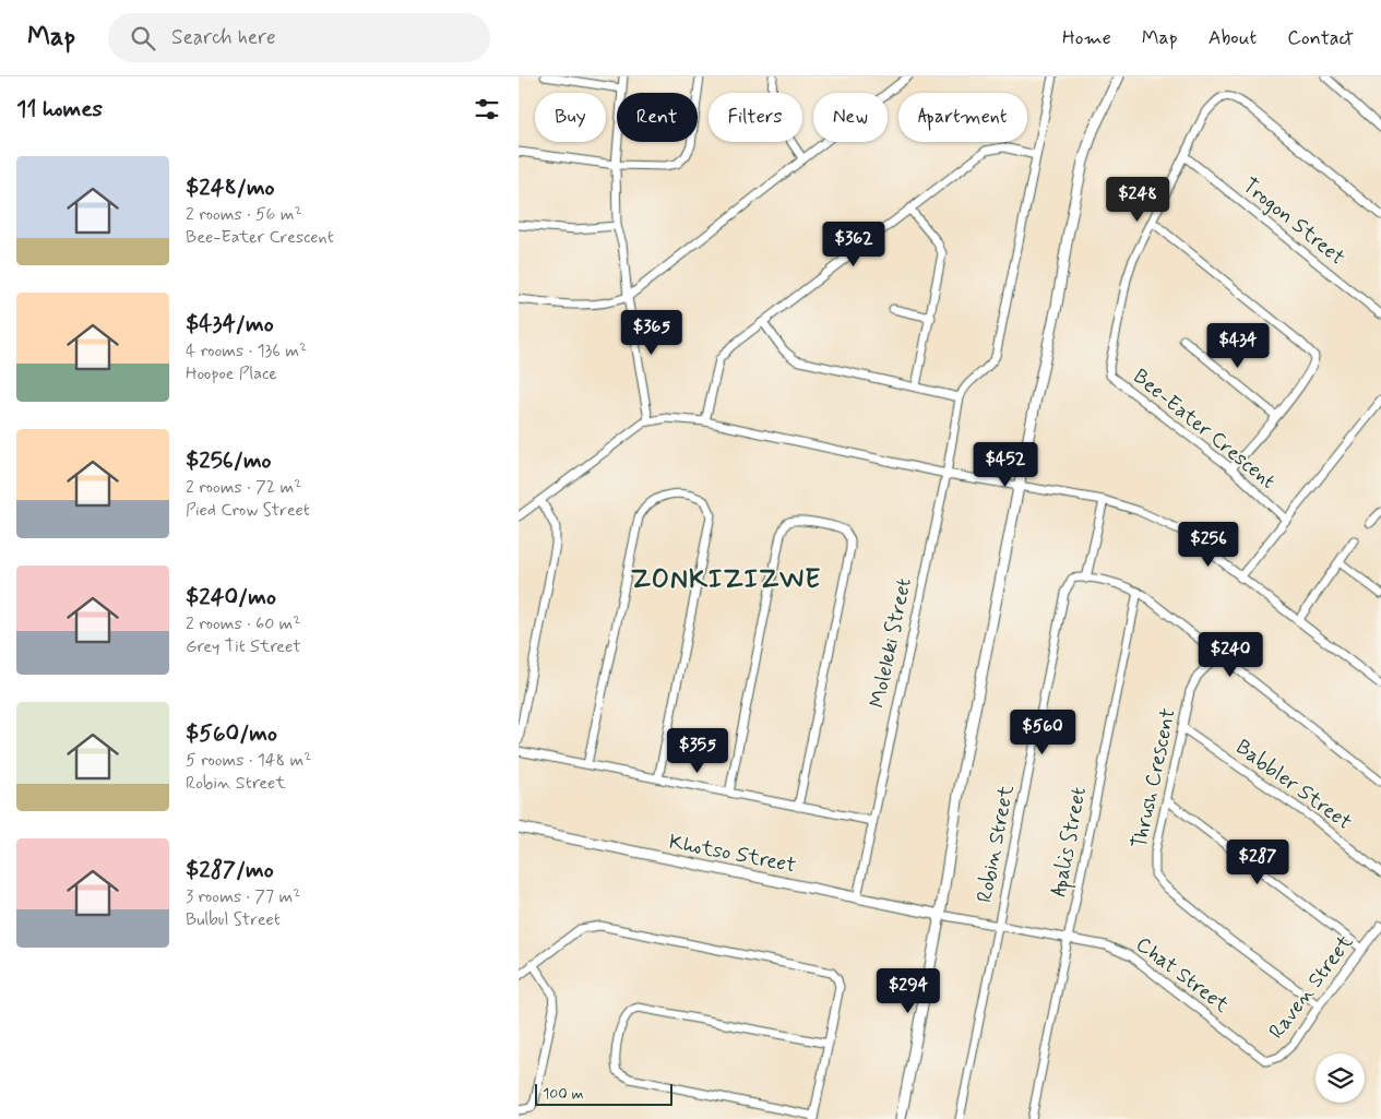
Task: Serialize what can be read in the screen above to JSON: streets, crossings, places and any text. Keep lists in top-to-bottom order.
{
  "streets": {
    "street": [
      "Trogon Street",
      "Bee-Eater Crescent",
      "Moleleki Street",
      "Thrush Crescent",
      "Babbler Street",
      "Apalis Street",
      "Robin Street",
      "Khotso Street",
      "Chat Street",
      "Raven Street"
    ]
  },
  "crossings": [
    ["Trogon Street", "Bee-Eater Crescent"],
    ["Moleleki Street", "Khotso Street"],
    ["Thrush Crescent", "Babbler Street"],
    ["Thrush Crescent", "Raven Street"],
    ["Apalis Street", "Chat Street"],
    ["Robin Street", "Chat Street"],
    ["Khotso Street", "Chat Street"],
    ["Chat Street", "Raven Street"]
  ],
  "districts": ["ZONKIZIZWE"],
  "scale_bar": "100 m",
  "page": {
    "header": "Map",
    "search": "Search here",
    "nav": [
      "Home",
      "Map",
      "About",
      "Contact"
    ],
    "heading": "11 homes",
    "chip": [
      "Buy",
      "Rent",
      "Filters",
      "New",
      "Apartment"
    ],
    "list": [
      {
        "name": "$248/mo",
        "note": "2 rooms · 56 m² · Bee-Eater Crescent"
      },
      {
        "name": "$434/mo",
        "note": "4 rooms · 136 m² · Hoopoe Place"
      },
      {
        "name": "$256/mo",
        "note": "2 rooms · 72 m² · Pied Crow Street"
      },
      {
        "name": "$240/mo",
        "note": "2 rooms · 60 m² · Grey Tit Street"
      },
      {
        "name": "$560/mo",
        "note": "5 rooms · 148 m² · Robin Street"
      },
      {
        "name": "$287/mo",
        "note": "3 rooms · 77 m² · Bulbul Street"
      }
    ],
    "price": [
      "$248",
      "$362",
      "$365",
      "$434",
      "$452",
      "$256",
      "$240",
      "$560",
      "$355",
      "$287",
      "$294"
    ],
    "scale": "100 m"
  }
}
